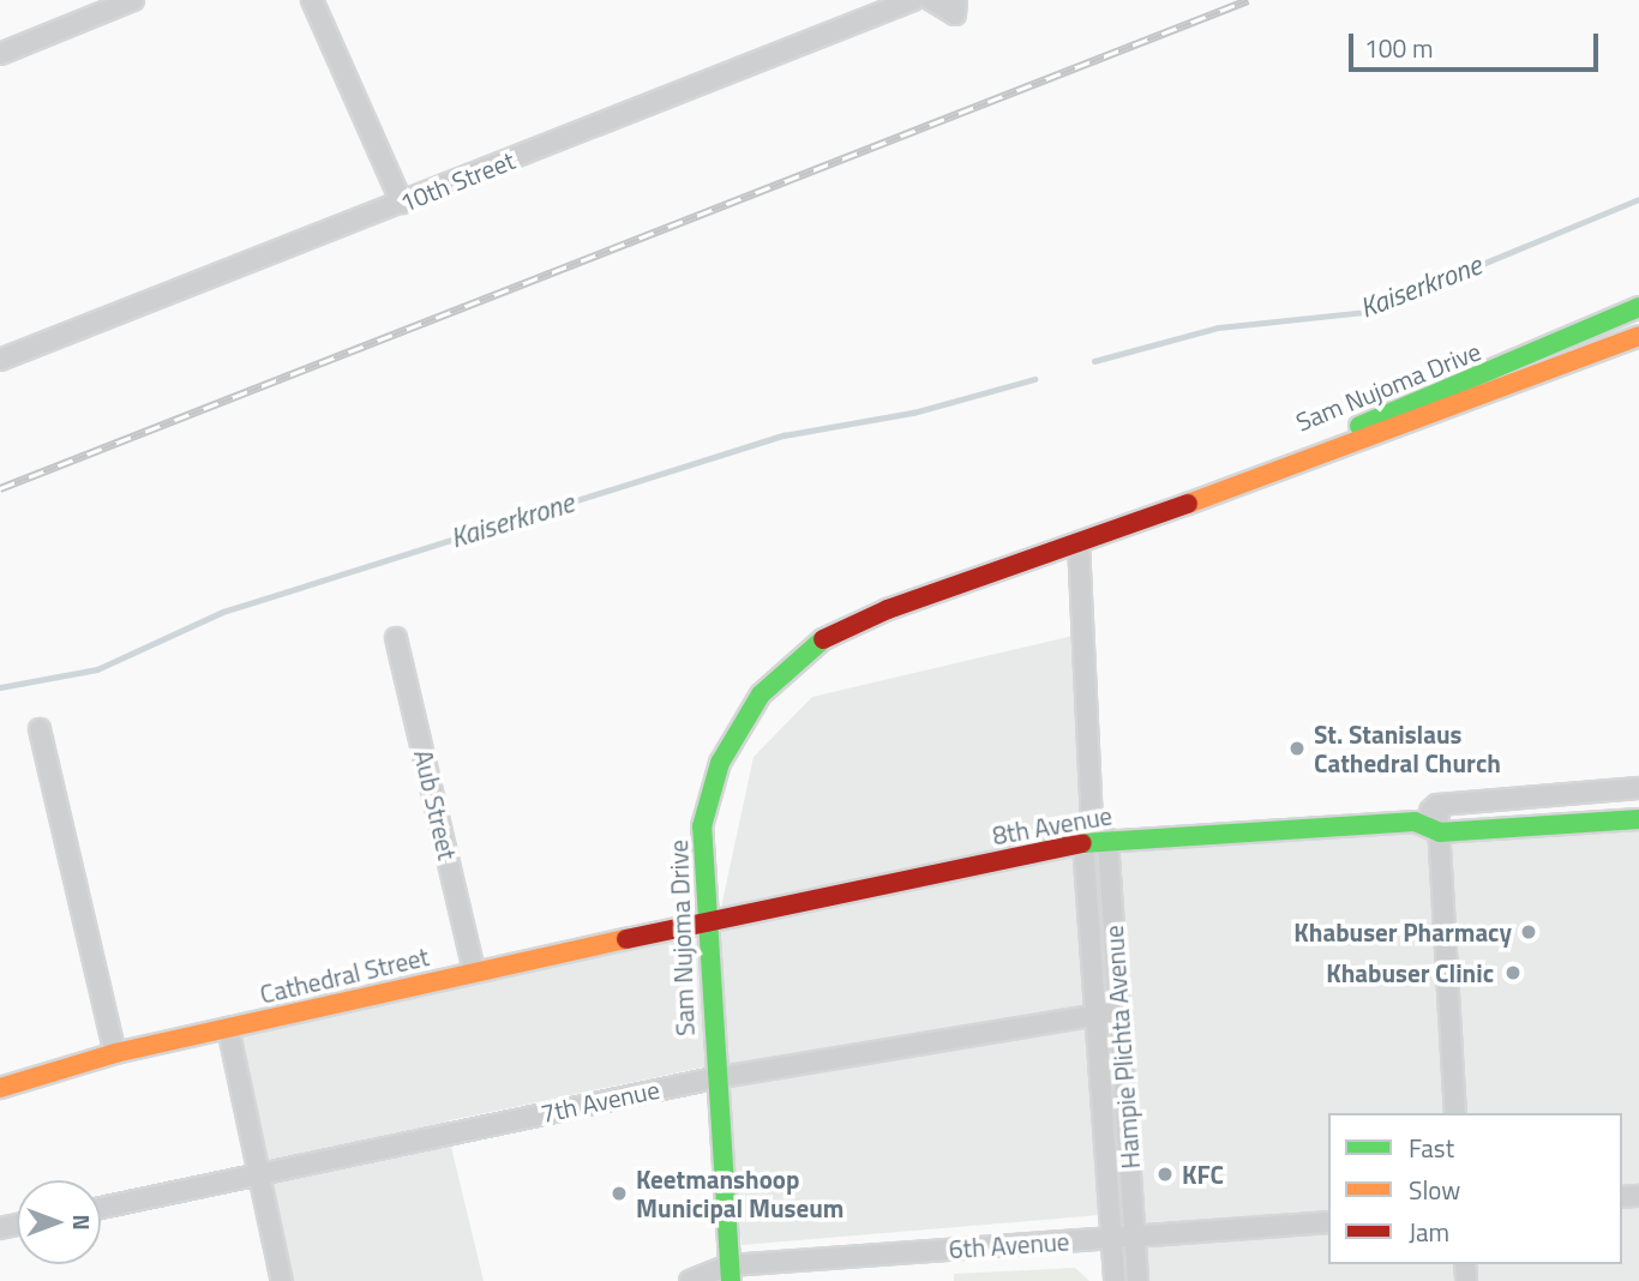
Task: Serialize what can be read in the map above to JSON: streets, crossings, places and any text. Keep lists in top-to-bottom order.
{
  "streets": {
    "main road": ["Sam Nujoma Drive", "8th Avenue", "Cathedral Street"],
    "street": [
      "10th Street",
      "Aub Street",
      "Hampie Plichta Avenue",
      "7th Avenue",
      "6th Avenue"
    ]
  },
  "crossings": [
    ["Sam Nujoma Drive", "8th Avenue"],
    ["Sam Nujoma Drive", "Cathedral Street"],
    ["Sam Nujoma Drive", "Hampie Plichta Avenue"],
    ["Sam Nujoma Drive", "7th Avenue"],
    ["Sam Nujoma Drive", "6th Avenue"],
    ["Aub Street", "Cathedral Street"],
    ["8th Avenue", "Cathedral Street"],
    ["8th Avenue", "Hampie Plichta Avenue"],
    ["Hampie Plichta Avenue", "7th Avenue"],
    ["Hampie Plichta Avenue", "6th Avenue"]
  ],
  "water": ["Kaiserkrone"],
  "places": [
    "St. Stanislaus Cathedral Church",
    "Khabuser Pharmacy",
    "Khabuser Clinic",
    "KFC",
    "Keetmanshoop Municipal Museum"
  ],
  "legend": ["Fast", "Slow", "Jam"],
  "scale_bar": "100 m",
  "north": "right"
}
